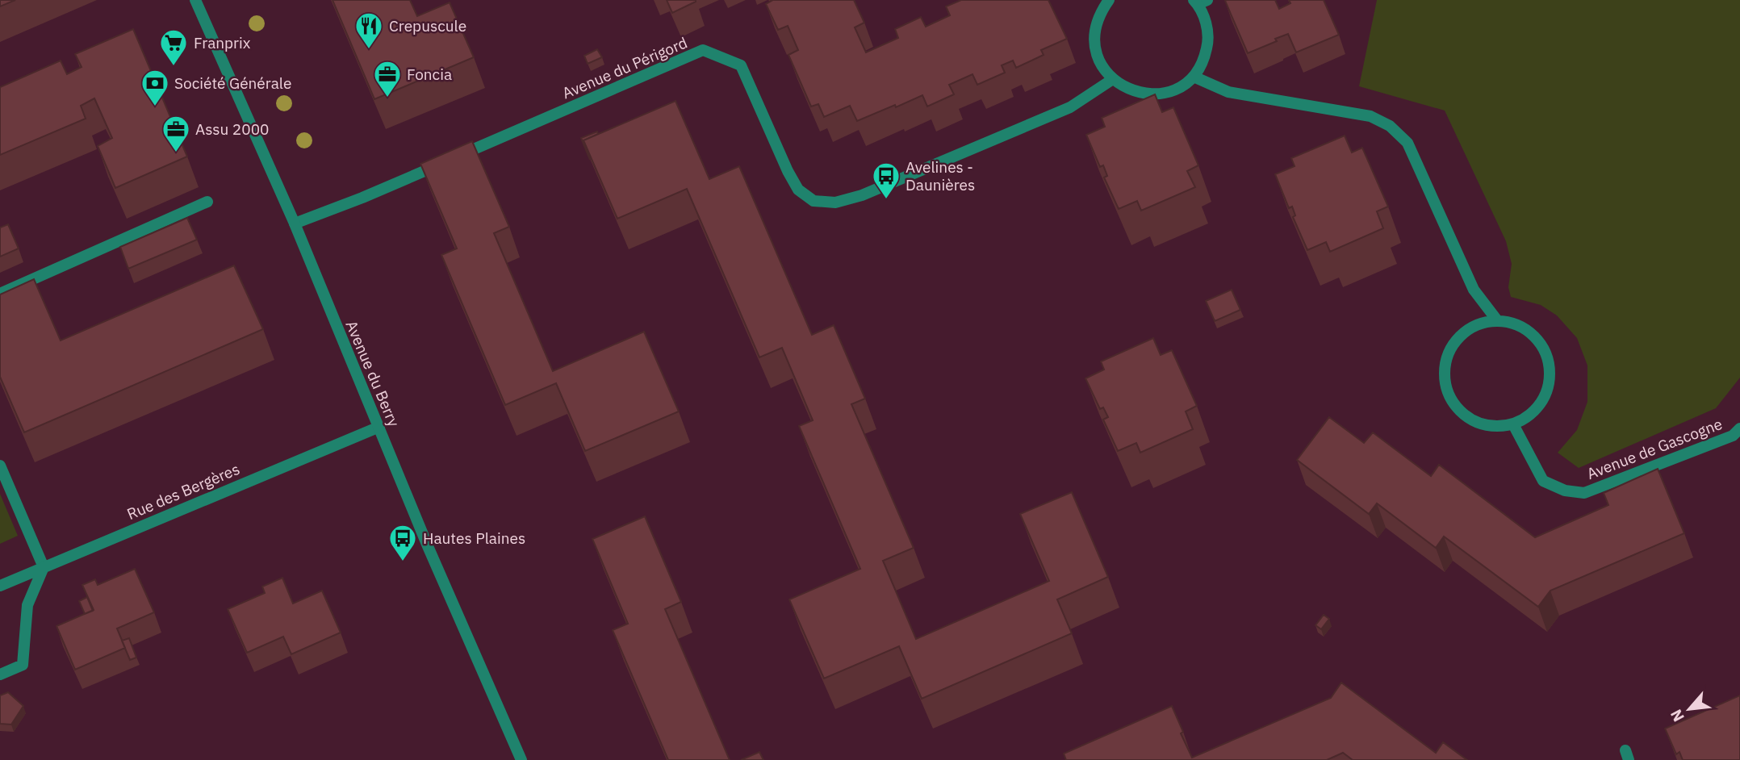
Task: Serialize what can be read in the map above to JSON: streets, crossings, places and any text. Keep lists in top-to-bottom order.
{
  "streets": {
    "street": [
      "Avenue du Périgord",
      "Avenue du Berry",
      "Avenue de Gascogne",
      "Rue des Bergères"
    ]
  },
  "crossings": [
    ["Avenue du Périgord", "Avenue du Berry"],
    ["Avenue du Berry", "Rue des Bergères"]
  ],
  "places": {
    "restaurant": ["Crepuscule"],
    "supermarket": ["Franprix"],
    "office": ["Foncia", "Assu 2000"],
    "bank": ["Société Générale"],
    "bus stop": ["Avelines - Daunières", "Hautes Plaines"]
  },
  "north": "bottom left"
}
